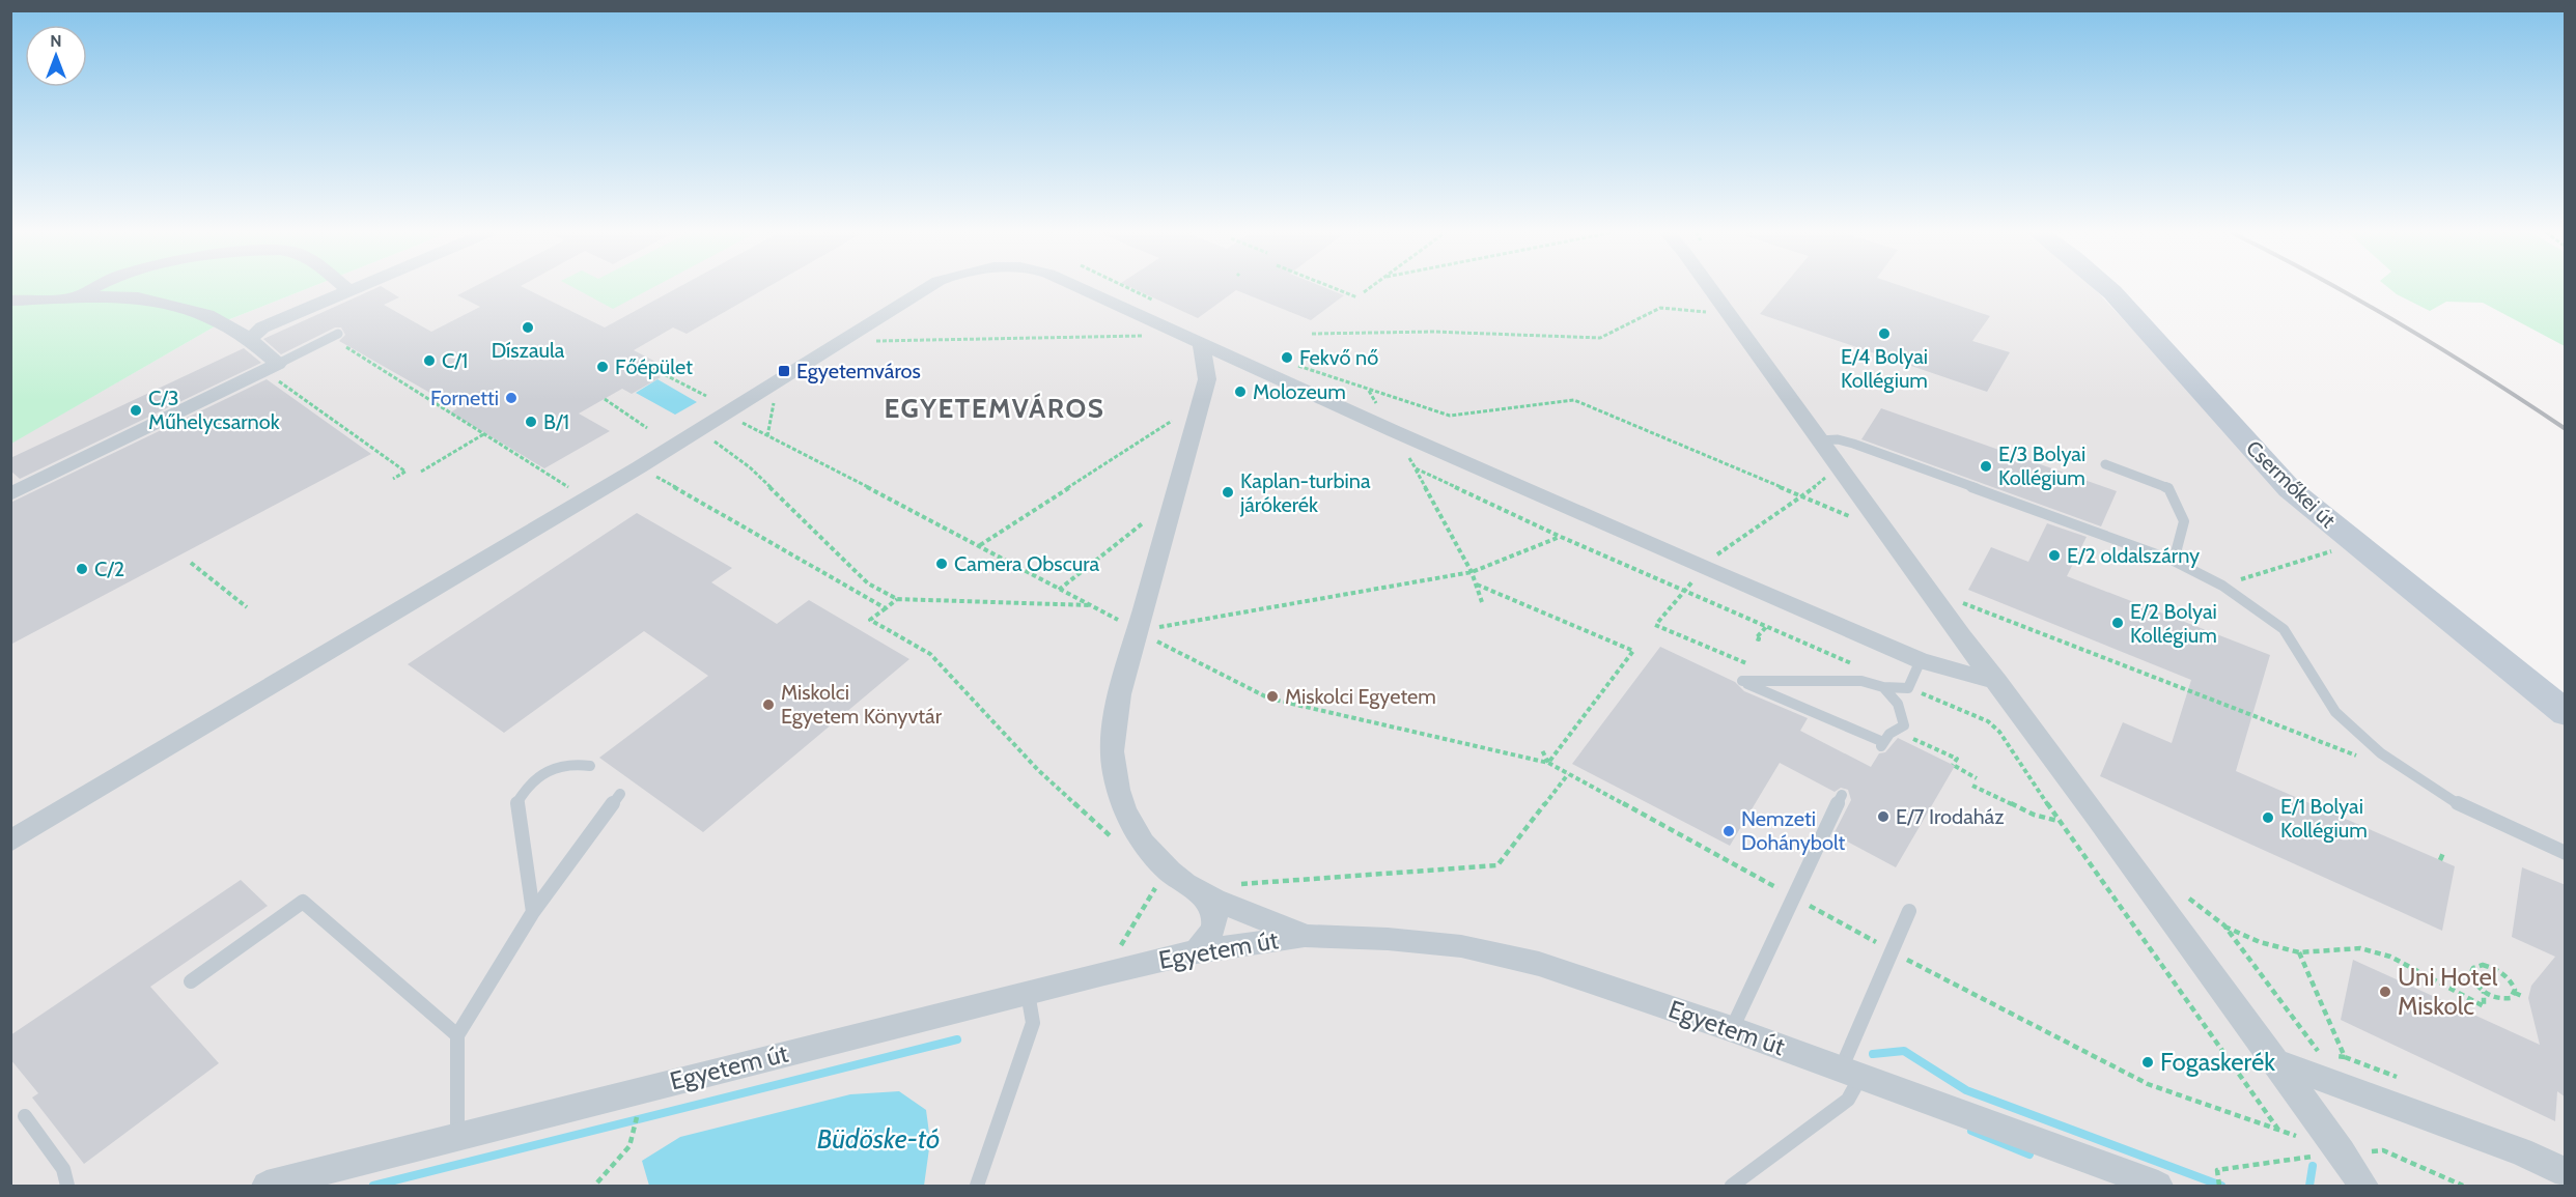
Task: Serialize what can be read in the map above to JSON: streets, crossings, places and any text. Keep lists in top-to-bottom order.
{
  "streets": {
    "main road": ["Csermőkei út"],
    "street": ["Egyetem út"]
  },
  "districts": ["EGYETEMVÁROS"],
  "water": ["Büdöske-tó"],
  "places": {
    "other": [
      "Díszaula",
      "E/4 Bolyai Kollégium",
      "Fekvő nő",
      "C/1",
      "Főépület",
      "Molozeum",
      "Fornetti",
      "C/3 Műhelycsarnok",
      "B/1",
      "E/3 Bolyai Kollégium",
      "Kaplan-turbina járókerék",
      "E/2 oldalszárny",
      "Camera Obscura",
      "C/2",
      "E/2 Bolyai Kollégium",
      "Miskolci Egyetem",
      "Miskolci Egyetem Könyvtár",
      "E/7 Irodaház",
      "E/1 Bolyai Kollégium",
      "Nemzeti Dohánybolt",
      "Uni Hotel Miskolc",
      "Fogaskerék"
    ],
    "transit": ["Egyetemváros"]
  },
  "north": "top"
}
